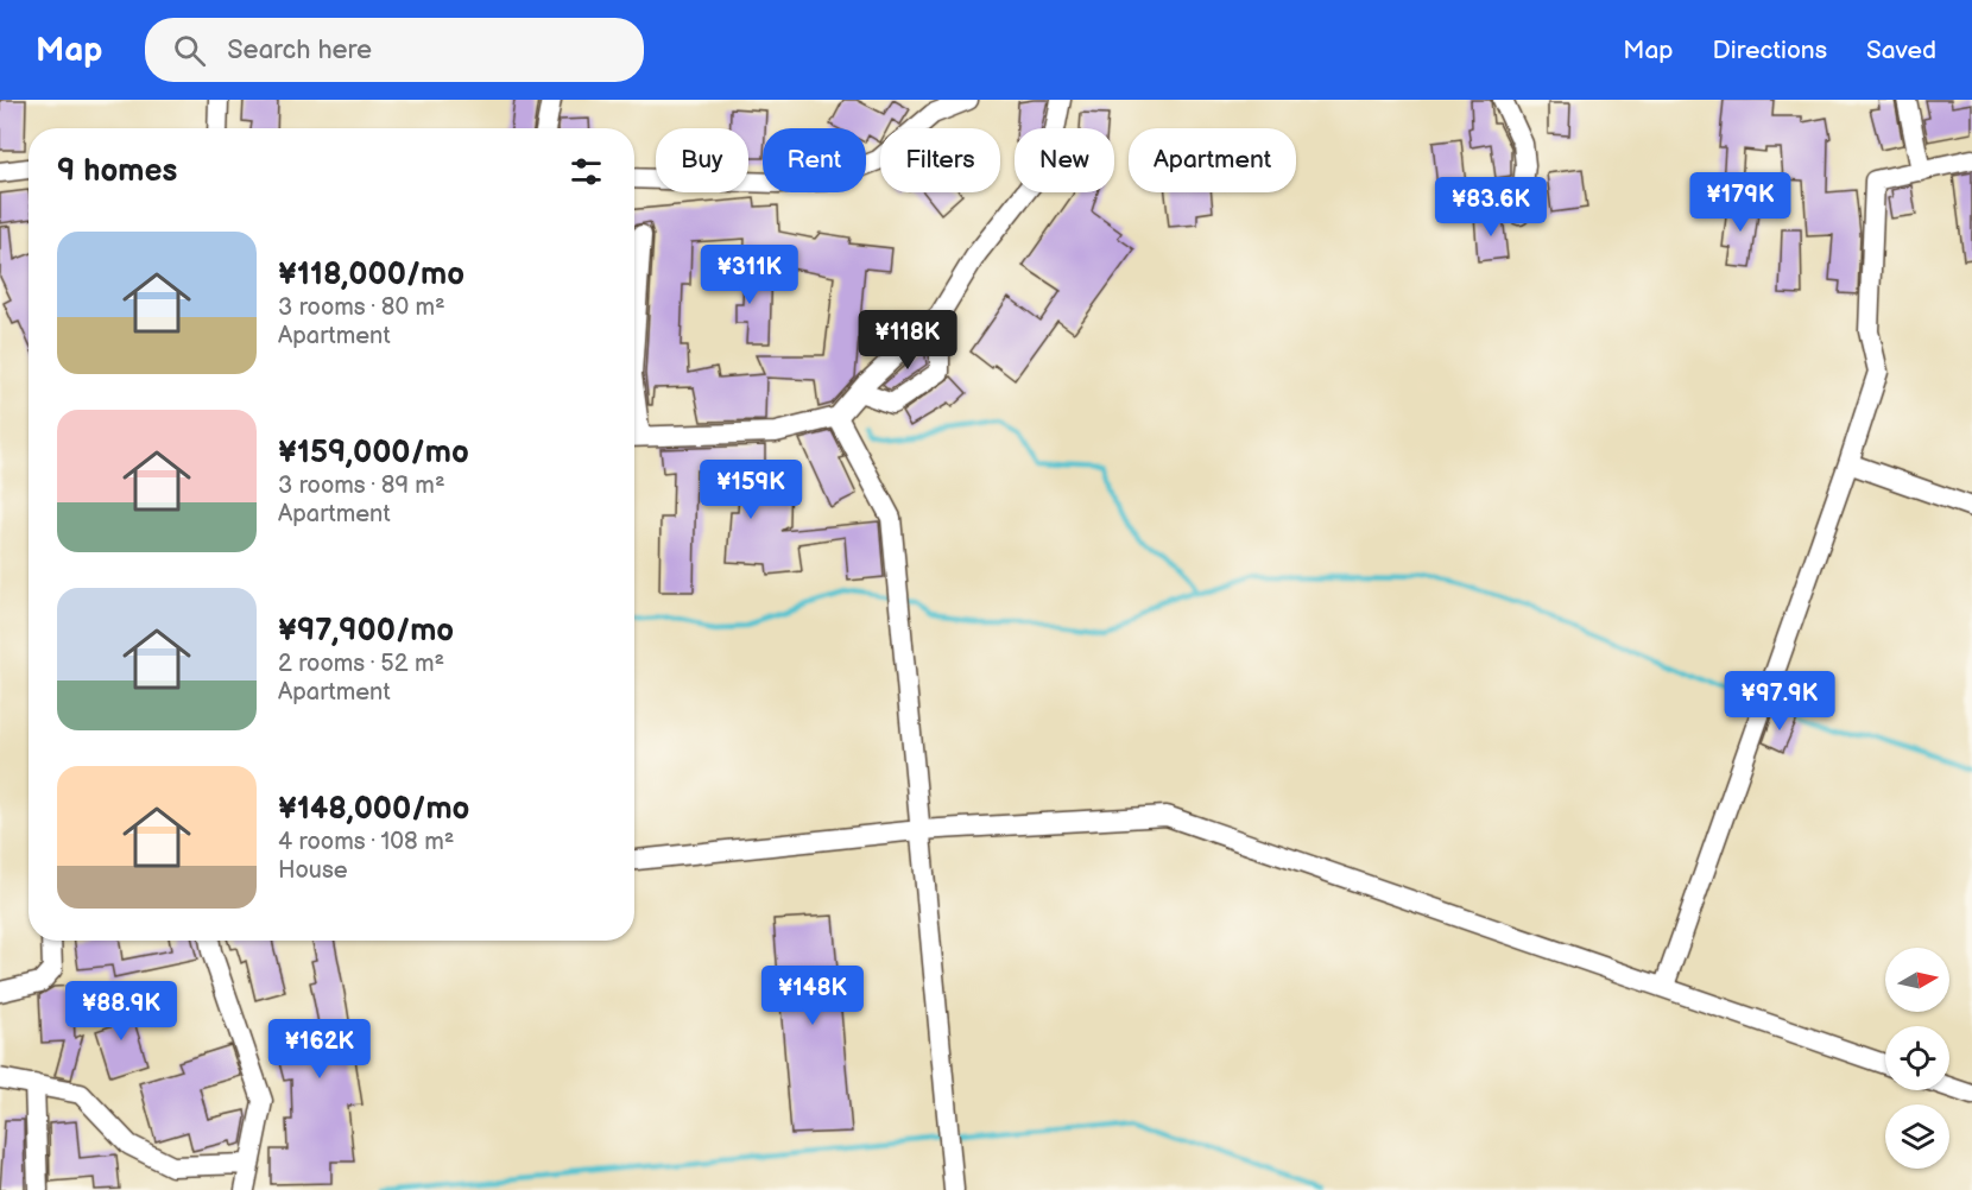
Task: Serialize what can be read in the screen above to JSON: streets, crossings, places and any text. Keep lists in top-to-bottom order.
{
  "north": "right",
  "page": {
    "header": "Map",
    "search": "Search here",
    "nav": ["Map", "Directions", "Saved"],
    "chip": [
      "Buy",
      "Rent",
      "Filters",
      "New",
      "Apartment"
    ],
    "heading": "9 homes",
    "price": [
      "¥179K",
      "¥83.6K",
      "¥311K",
      "¥118K",
      "¥159K",
      "¥97.9K",
      "¥148K",
      "¥88.9K",
      "¥162K"
    ],
    "list": [
      {
        "name": "¥118,000/mo",
        "note": "3 rooms · 80 m² · Apartment"
      },
      {
        "name": "¥159,000/mo",
        "note": "3 rooms · 89 m² · Apartment"
      },
      {
        "name": "¥97,900/mo",
        "note": "2 rooms · 52 m² · Apartment"
      },
      {
        "name": "¥148,000/mo",
        "note": "4 rooms · 108 m² · House"
      }
    ]
  }
}
